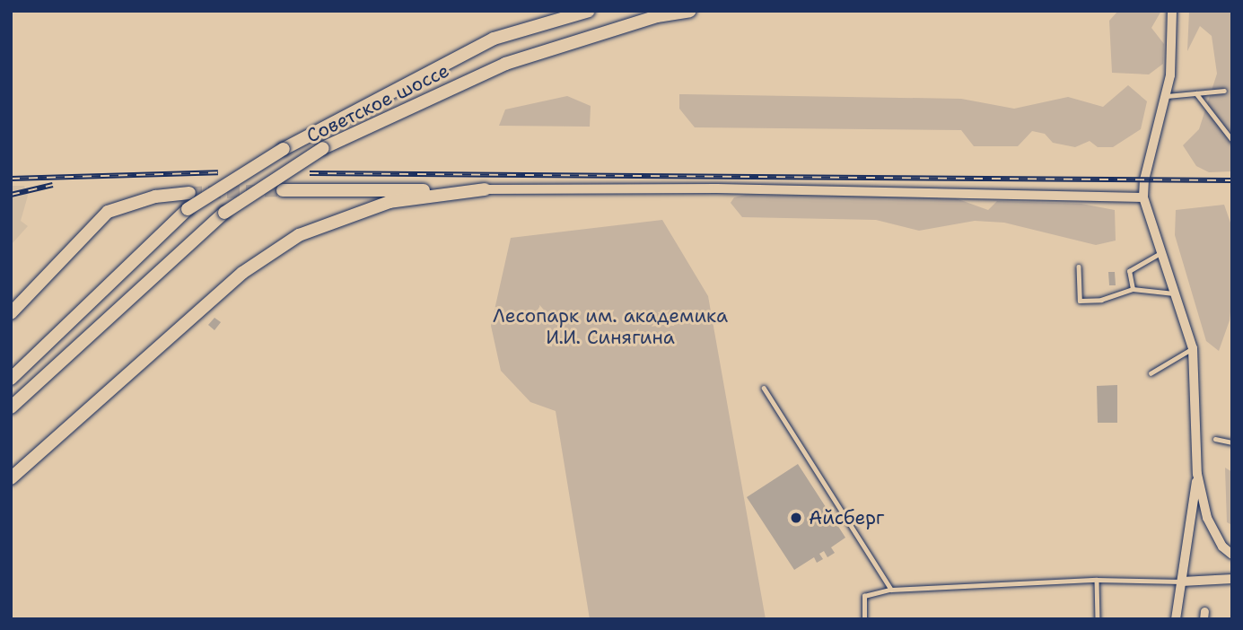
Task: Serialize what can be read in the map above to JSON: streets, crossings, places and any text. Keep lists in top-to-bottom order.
{
  "streets": {
    "highway": ["Советское шоссе"]
  },
  "parks": ["Лесопарк им. академика И.И. Синягина"],
  "places": ["Айсберг"]
}
